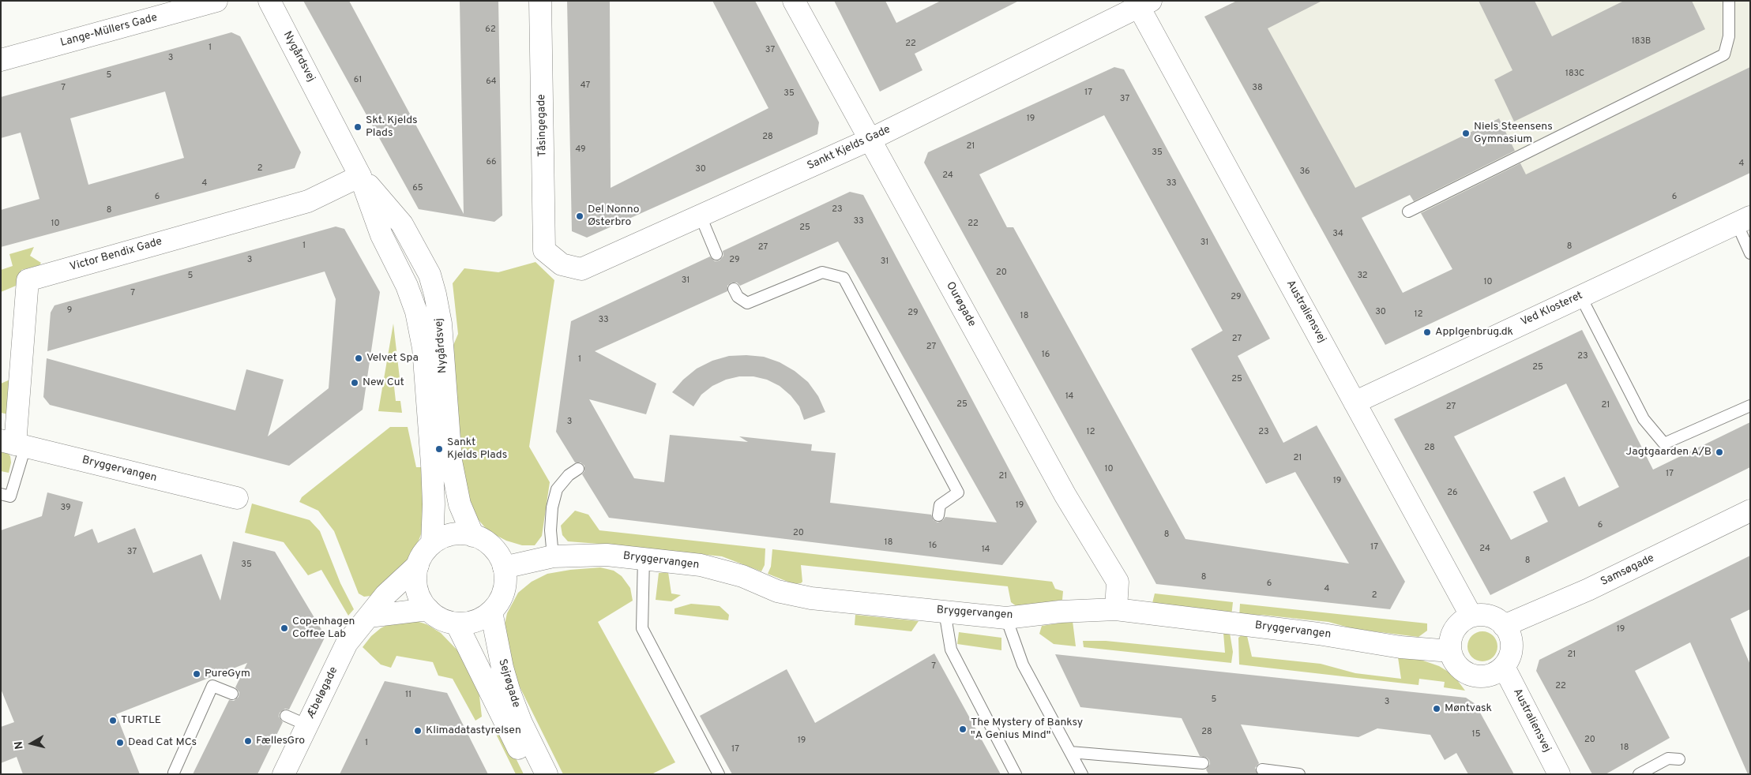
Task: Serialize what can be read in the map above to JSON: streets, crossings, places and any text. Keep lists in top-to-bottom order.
{
  "streets": {
    "street": [
      "Lange-Müllers Gade",
      "Nygårdsvej",
      "Tåsingegade",
      "Sankt Kjelds Gade",
      "Victor Bendix Gade",
      "Ourøgade",
      "Ved Klosteret",
      "Australiensvej",
      "Bryggervangen",
      "Samsøgade",
      "Sejrøgade",
      "Æbeløgade"
    ]
  },
  "crossings": [
    ["Nygårdsvej", "Victor Bendix Gade"],
    ["Nygårdsvej", "Bryggervangen"],
    ["Nygårdsvej", "Sejrøgade"],
    ["Nygårdsvej", "Æbeløgade"],
    ["Tåsingegade", "Sankt Kjelds Gade"],
    ["Sankt Kjelds Gade", "Ourøgade"],
    ["Sankt Kjelds Gade", "Australiensvej"],
    ["Victor Bendix Gade", "Bryggervangen"],
    ["Ourøgade", "Bryggervangen"],
    ["Ved Klosteret", "Australiensvej"],
    ["Australiensvej", "Bryggervangen"],
    ["Australiensvej", "Samsøgade"],
    ["Bryggervangen", "Samsøgade"],
    ["Bryggervangen", "Sejrøgade"],
    ["Bryggervangen", "Æbeløgade"],
    ["Sejrøgade", "Æbeløgade"]
  ],
  "places": [
    "Skt. Kjelds Plads",
    "Niels Steensens Gymnasium",
    "Del Nonno Østerbro",
    "Applgenbrug.dk",
    "Velvet Spa",
    "New Cut",
    "Sankt Kjelds Plads",
    "Jagtgaarden A/B",
    "Copenhagen Coffee Lab",
    "PureGym",
    "Møntvask",
    "TURTLE",
    "The Mystery of Banksy \"A Genius Mind\"",
    "Klimadatastyrelsen",
    "FællesGro",
    "Dead Cat MCs"
  ],
  "house_numbers": [
    "62",
    "183B",
    "22",
    "1",
    "37",
    "3",
    "183C",
    "5",
    "61",
    "64",
    "47",
    "7",
    "38",
    "17",
    "35",
    "37",
    "19",
    "28",
    "21",
    "49",
    "35",
    "66",
    "4",
    "2",
    "30",
    "36",
    "24",
    "4",
    "33",
    "65",
    "6",
    "6",
    "23",
    "8",
    "33",
    "10",
    "22",
    "25",
    "34",
    "31",
    "1",
    "8",
    "27",
    "3",
    "29",
    "31",
    "20",
    "5",
    "32",
    "31",
    "10",
    "7",
    "29",
    "9",
    "30",
    "29",
    "12",
    "18",
    "33",
    "27",
    "27",
    "16",
    "23",
    "1",
    "25",
    "25",
    "14",
    "25",
    "21",
    "27",
    "3",
    "12",
    "23",
    "28",
    "21",
    "10",
    "17",
    "21",
    "19",
    "26",
    "19",
    "39",
    "6",
    "20",
    "8",
    "18",
    "16",
    "17",
    "24",
    "14",
    "37",
    "8",
    "35",
    "8",
    "6",
    "4",
    "2",
    "19",
    "21",
    "7",
    "22",
    "11",
    "5",
    "3",
    "28",
    "15",
    "20",
    "19",
    "1",
    "18",
    "17"
  ],
  "north": "left"
}
